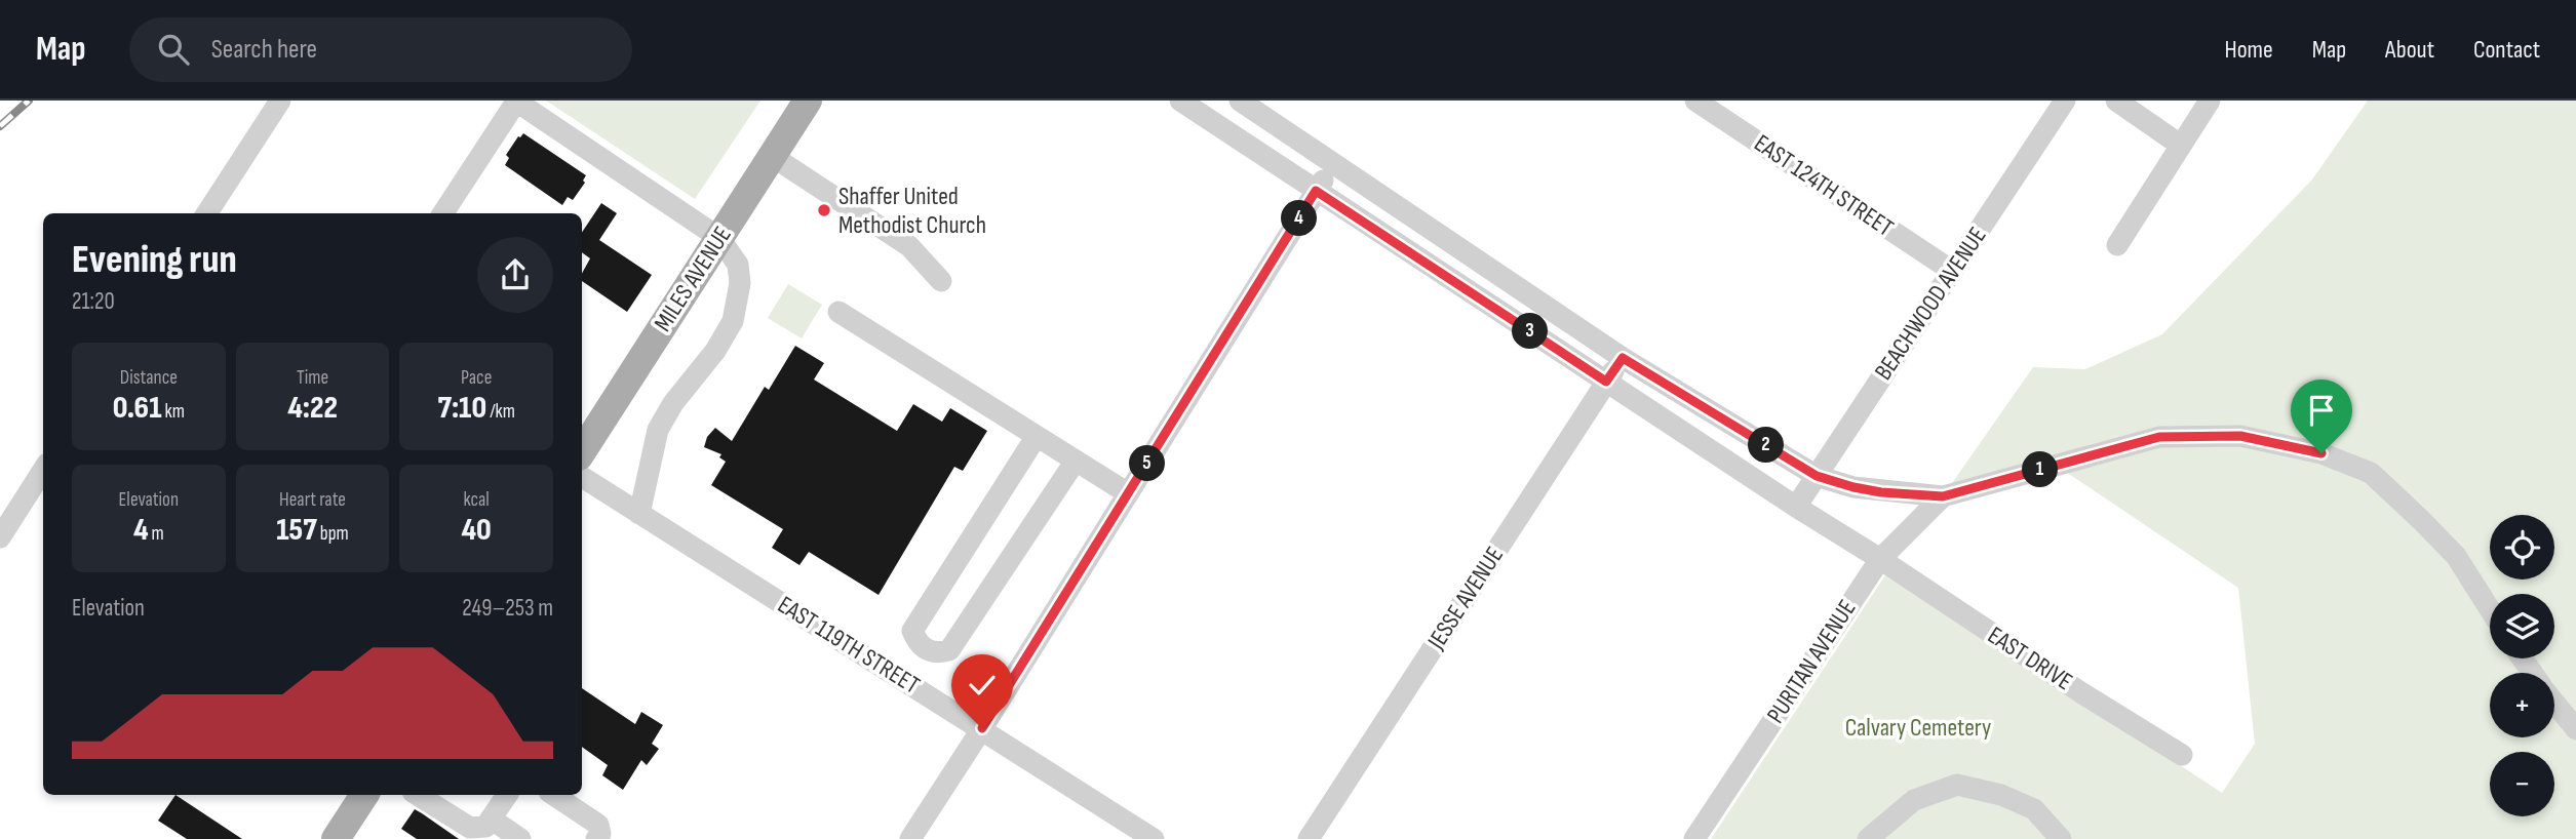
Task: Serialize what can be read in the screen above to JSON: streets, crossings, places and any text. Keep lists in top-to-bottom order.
{
  "streets": {
    "main road": ["MILES AVENUE"],
    "street": [
      "EAST 124TH STREET",
      "BEACHWOOD AVENUE",
      "JESSE AVENUE",
      "EAST 119TH STREET",
      "EAST DRIVE",
      "PURITAN AVENUE"
    ]
  },
  "crossings": [
    ["EAST 124TH STREET", "BEACHWOOD AVENUE"],
    ["BEACHWOOD AVENUE", "EAST DRIVE"],
    ["JESSE AVENUE", "EAST DRIVE"],
    ["EAST DRIVE", "PURITAN AVENUE"]
  ],
  "parks": ["Calvary Cemetery"],
  "places": ["Shaffer United Methodist Church"],
  "page": {
    "header": "Map",
    "search": "Search here",
    "nav": [
      "Home",
      "Map",
      "About",
      "Contact"
    ],
    "pins": [
      "4",
      "3",
      "2",
      "5",
      "1"
    ],
    "heading": ["Evening run", "21:20"],
    "stats": [
      ["Distance", "0.61 km"],
      ["Time", "4:22"],
      ["Pace", "7:10 /km"],
      ["Elevation", "4 m"],
      ["Heart rate", "157 bpm"],
      ["kcal", "40"]
    ],
    "map_buttons": ["+", "−"],
    "chart": ["Elevation", "249–253 m"]
  }
}
